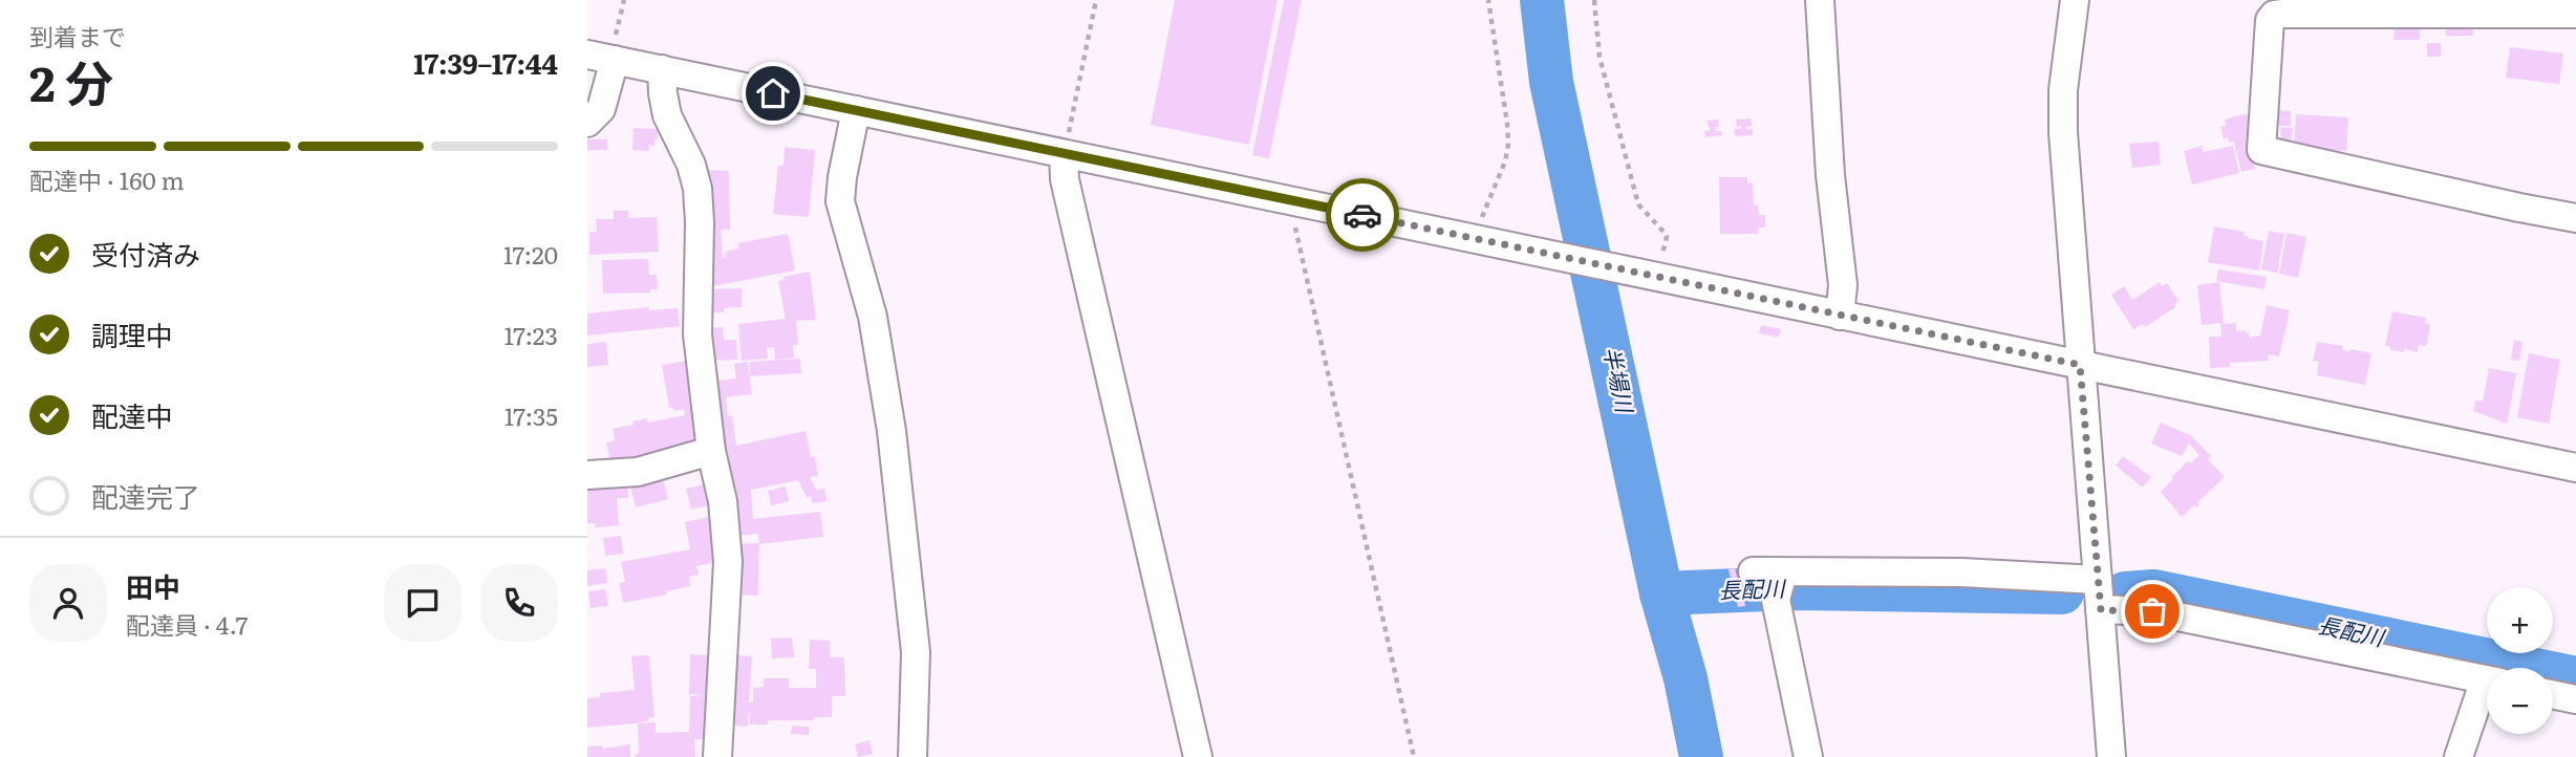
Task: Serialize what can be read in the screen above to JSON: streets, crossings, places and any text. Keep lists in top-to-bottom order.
{
  "water": ["半場川", "長配川"],
  "page": {
    "heading": ["2 分", "到着まで", "17:39–17:44"],
    "panel": ["田中", "配達員 · 4.7"],
    "bar": "配達中 · 160 m",
    "list": [
      ["受付済み", "17:20"],
      ["調理中", "17:23"],
      ["配達中", "17:35"],
      "配達完了"
    ],
    "map_buttons": ["+", "−"]
  }
}
